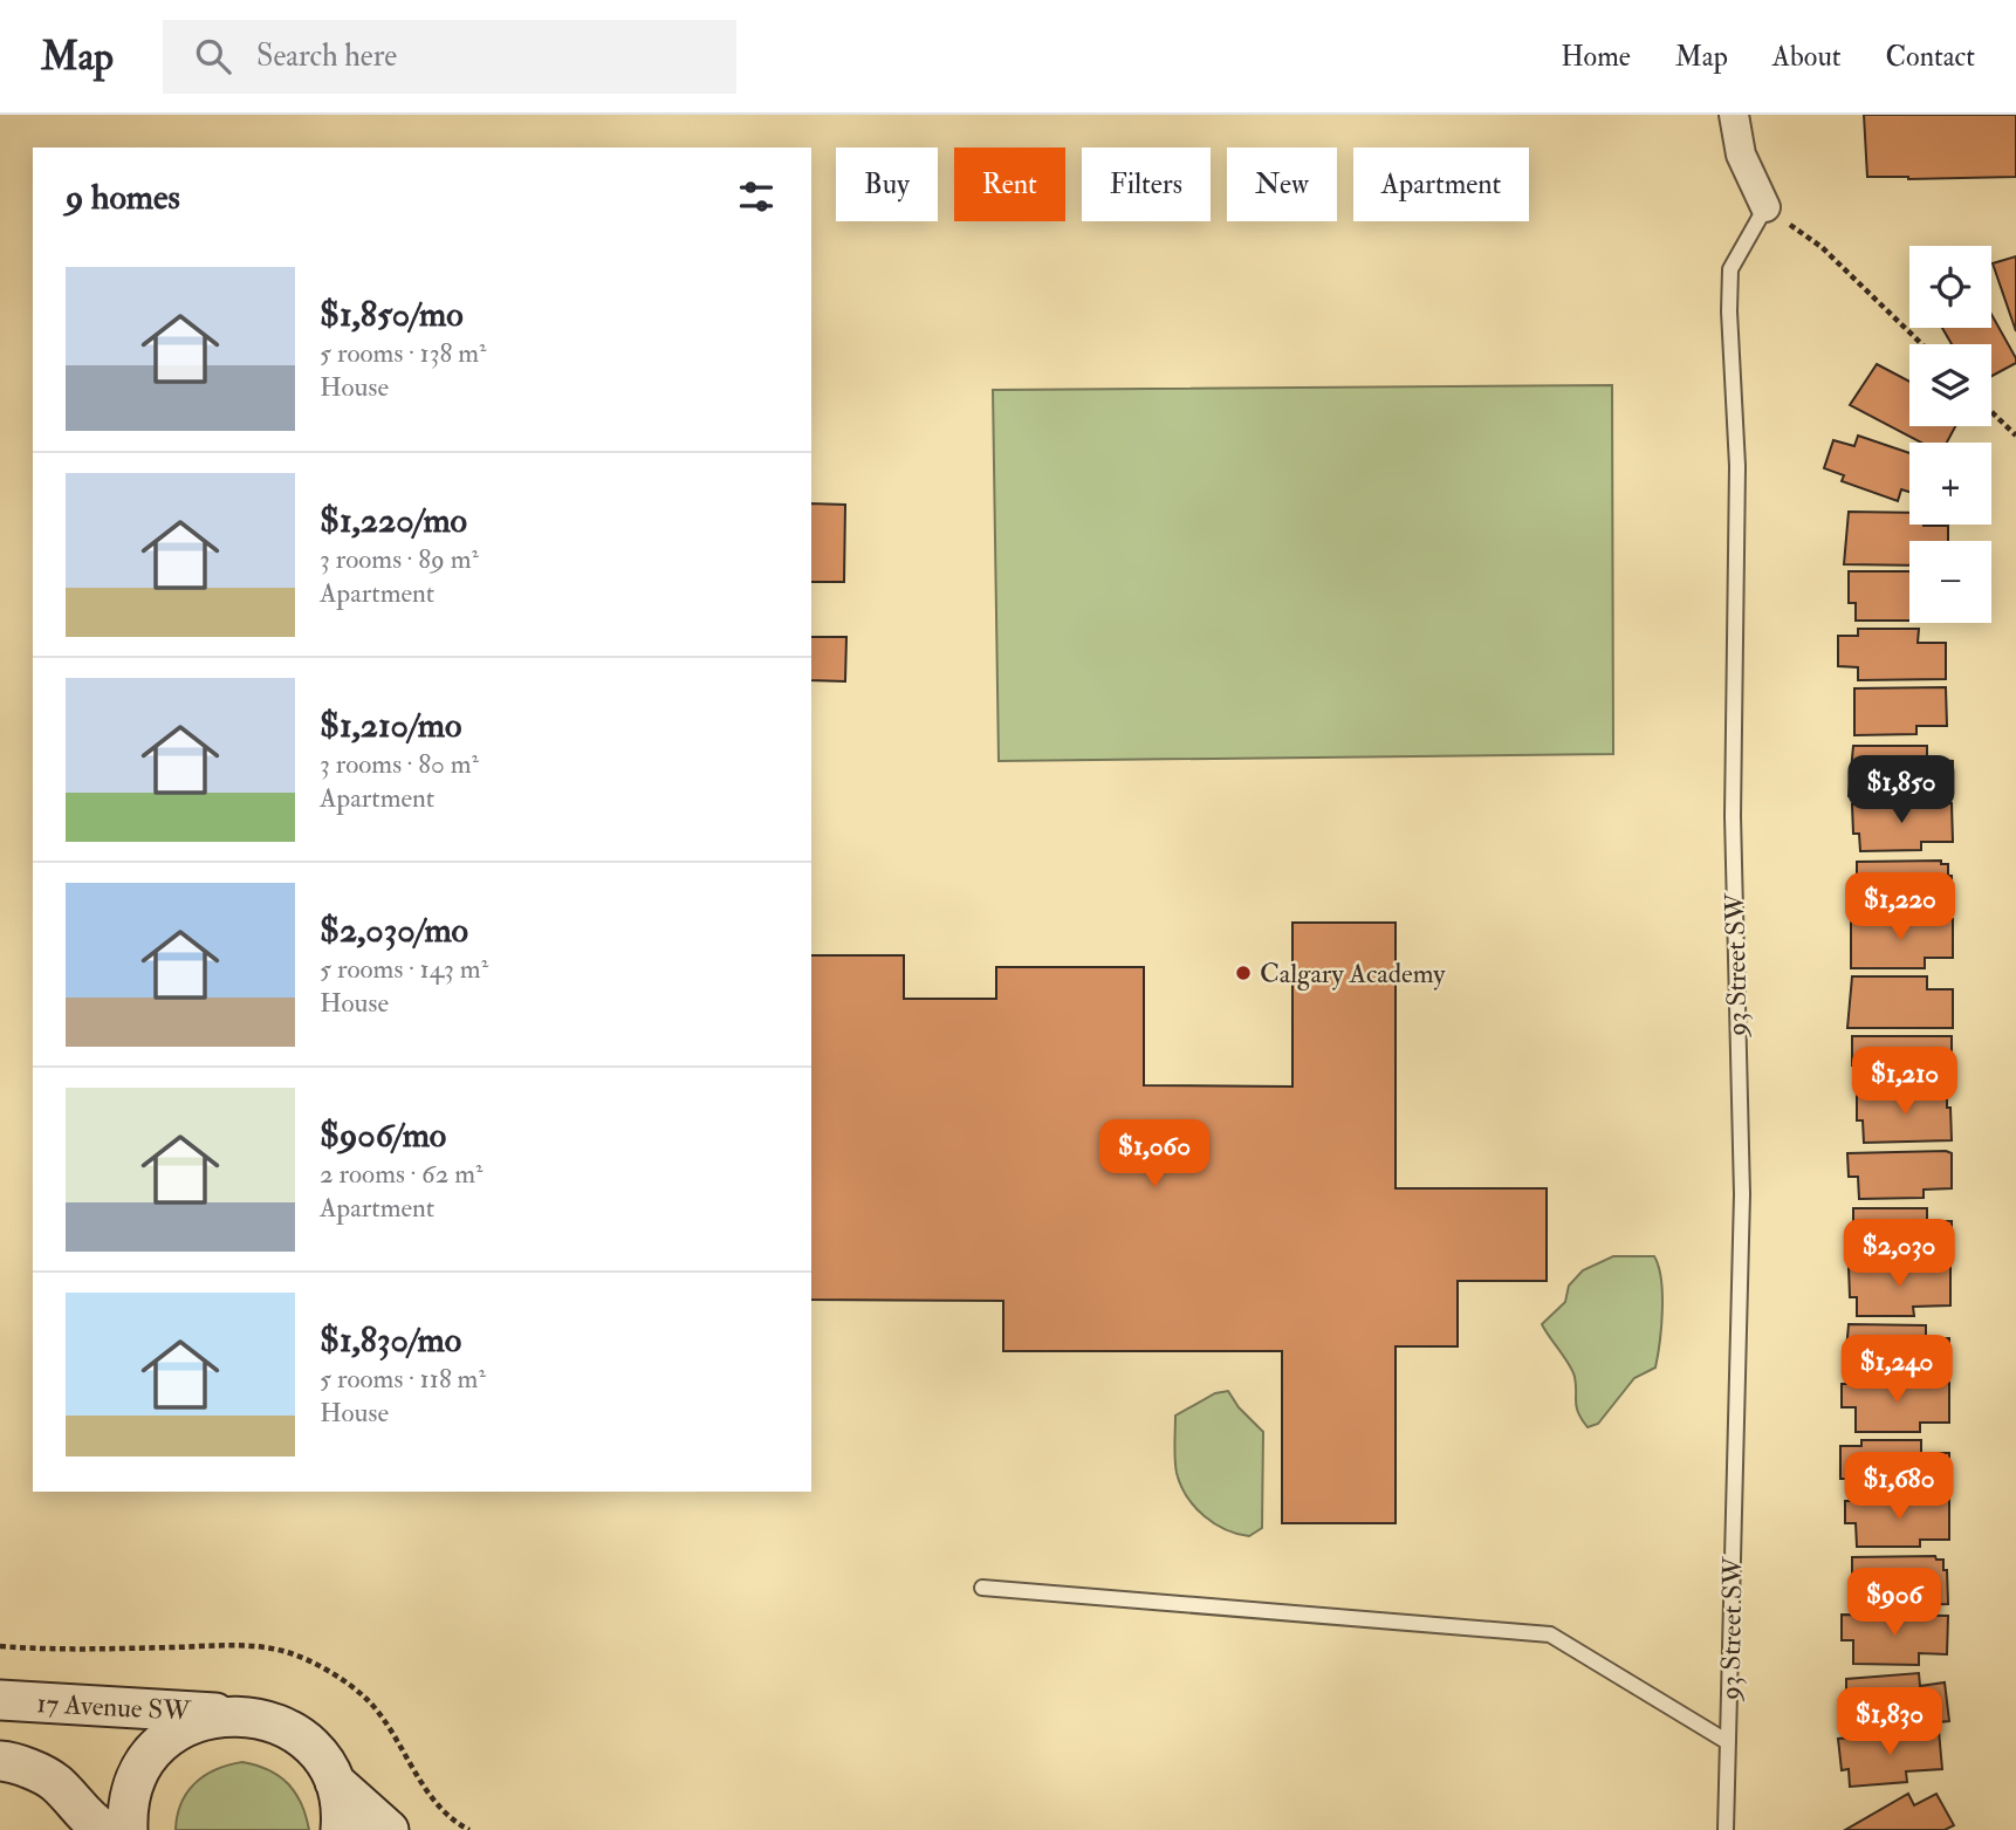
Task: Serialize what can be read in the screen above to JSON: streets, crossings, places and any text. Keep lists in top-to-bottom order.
{
  "streets": {
    "main road": ["17 Avenue SW"],
    "lane": ["93 Street SW"]
  },
  "places": ["Calgary Academy"],
  "page": {
    "header": "Map",
    "search": "Search here",
    "nav": [
      "Home",
      "Map",
      "About",
      "Contact"
    ],
    "chip": [
      "Buy",
      "Rent",
      "Filters",
      "New",
      "Apartment"
    ],
    "heading": "9 homes",
    "map_buttons": ["+", "−"],
    "list": [
      {
        "name": "$1,850/mo",
        "note": "5 rooms · 138 m² · House"
      },
      {
        "name": "$1,220/mo",
        "note": "3 rooms · 89 m² · Apartment"
      },
      {
        "name": "$1,210/mo",
        "note": "3 rooms · 80 m² · Apartment"
      },
      {
        "name": "$2,030/mo",
        "note": "5 rooms · 143 m² · House"
      },
      {
        "name": "$906/mo",
        "note": "2 rooms · 62 m² · Apartment"
      },
      {
        "name": "$1,830/mo",
        "note": "5 rooms · 118 m² · House"
      }
    ],
    "price": [
      "$1,850",
      "$1,220",
      "$1,210",
      "$1,060",
      "$2,030",
      "$1,240",
      "$1,680",
      "$906",
      "$1,830"
    ]
  }
}
